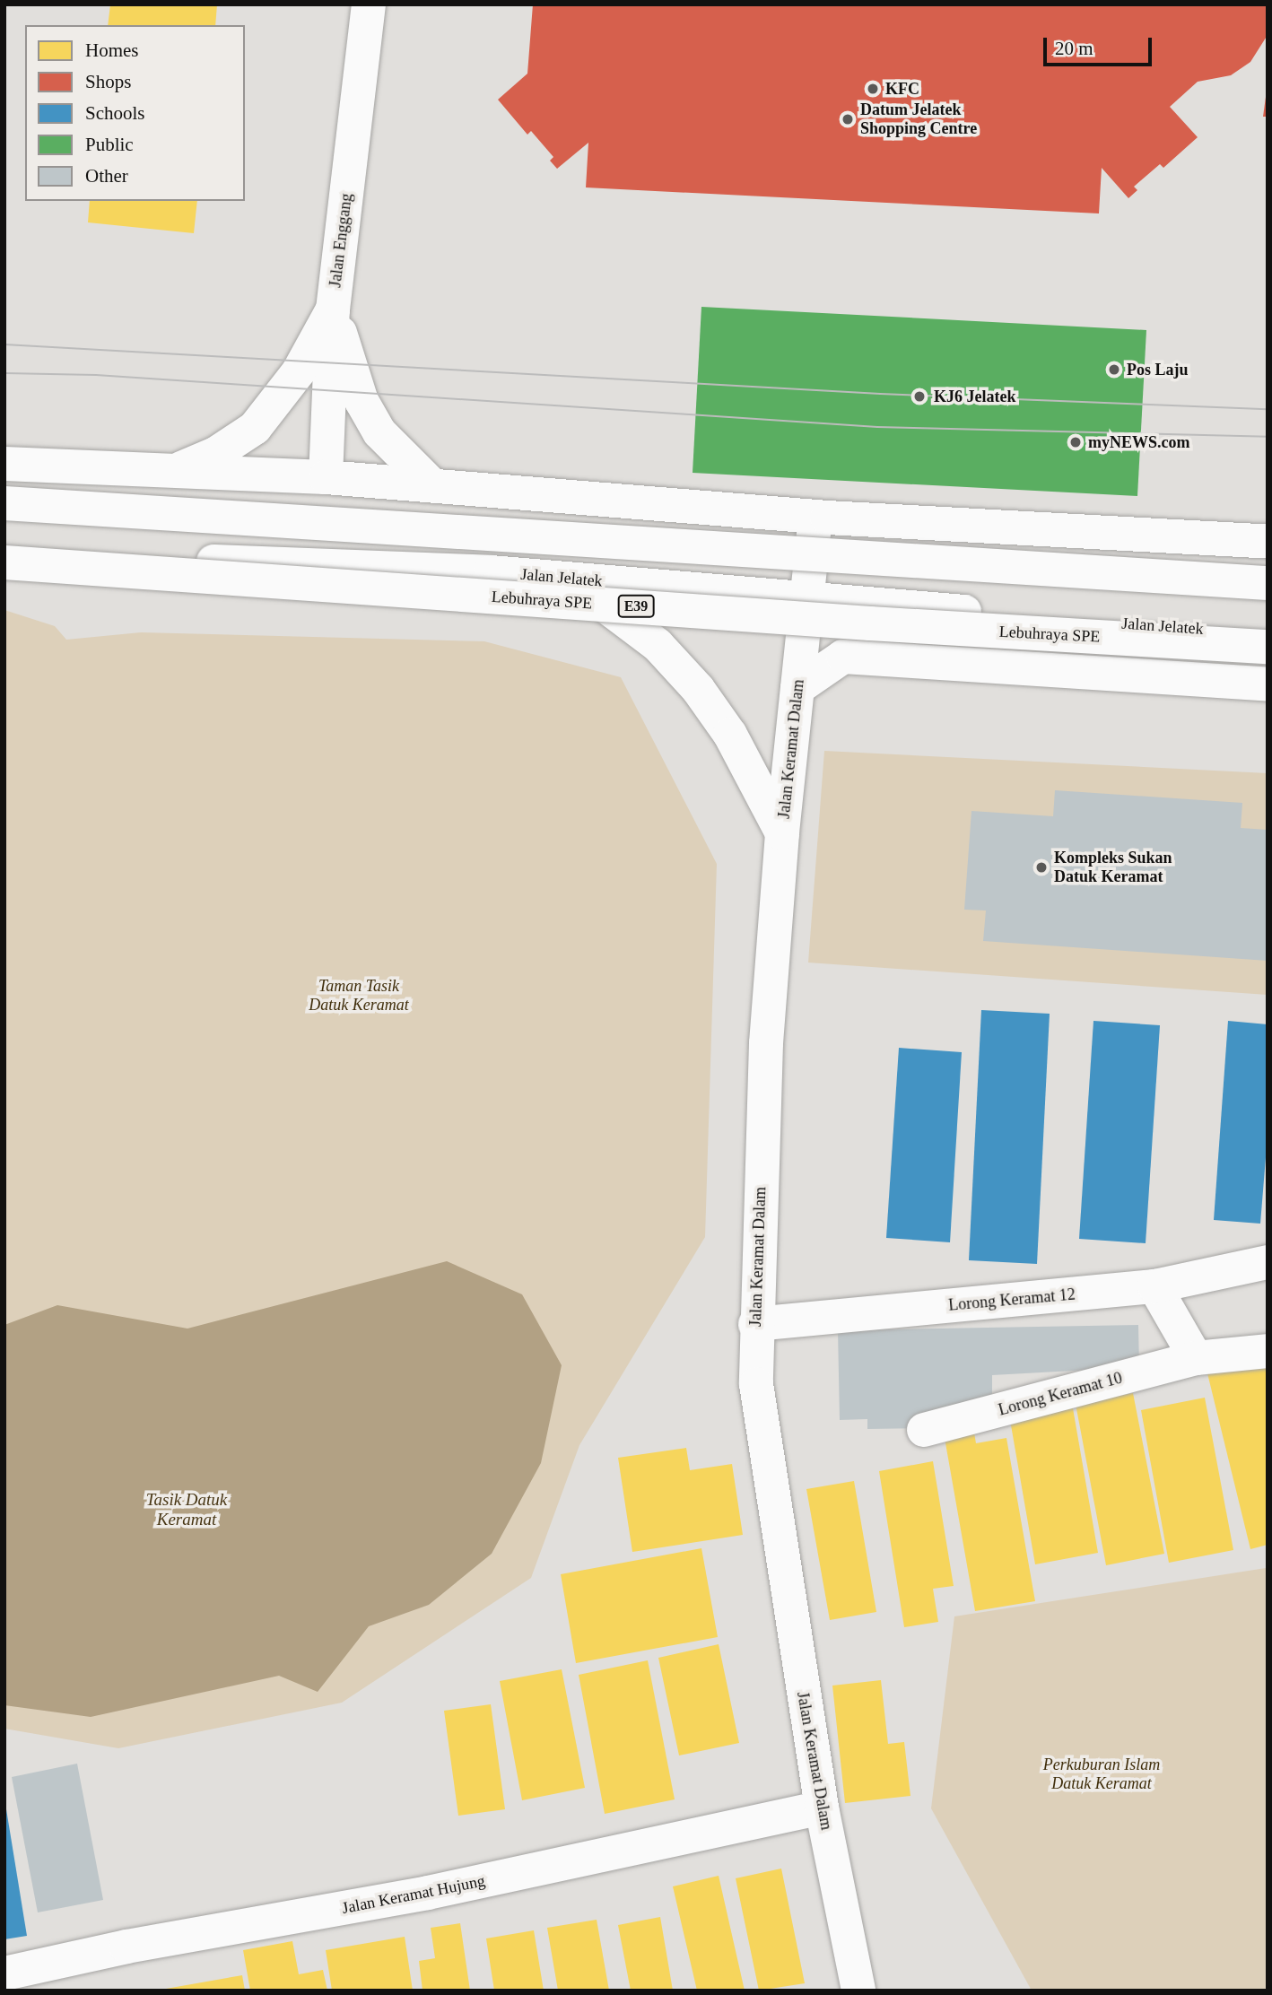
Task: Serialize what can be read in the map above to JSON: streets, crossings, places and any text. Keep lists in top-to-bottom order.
{
  "streets": {
    "main road": [
      "Jalan Enggang",
      "Jalan Jelatek",
      "Lebuhraya SPE",
      "E39",
      "Jalan Keramat Dalam",
      "Lorong Keramat 12",
      "Lorong Keramat 10",
      "Jalan Keramat Hujung"
    ]
  },
  "crossings": [
    ["Jalan Enggang", "Jalan Jelatek"],
    ["Jalan Jelatek", "Jalan Keramat Dalam"],
    ["Jalan Keramat Dalam", "Lorong Keramat 12"],
    ["Jalan Keramat Dalam", "Jalan Keramat Hujung"]
  ],
  "water": ["Tasik Datuk Keramat"],
  "parks": ["Taman Tasik Datuk Keramat", "Perkuburan Islam Datuk Keramat"],
  "places": [
    "KFC",
    "Datum Jelatek Shopping Centre",
    "Pos Laju",
    "KJ6 Jelatek",
    "myNEWS.com",
    "Kompleks Sukan Datuk Keramat"
  ],
  "legend": [
    "Homes",
    "Shops",
    "Schools",
    "Public",
    "Other"
  ],
  "scale_bar": "20 m"
}
